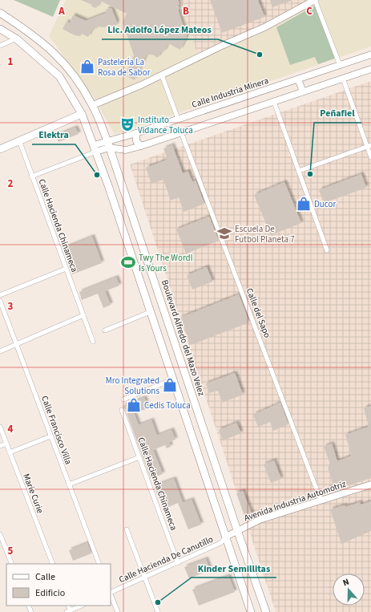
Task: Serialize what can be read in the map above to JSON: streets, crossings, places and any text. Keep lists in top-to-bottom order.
{
  "streets": {
    "main road": ["Calle Industria Minera", "Boulevard Alfredo del Mazo Velez", "Avenida Industria Automotriz"],
    "street": [
      "Calle Hacienda Chinameca",
      "Calle del Sapo",
      "Calle Francisco Villa",
      "Marie Curie",
      "Calle Hacienda De Canutillo"
    ]
  },
  "crossings": [
    ["Calle Industria Minera", "Calle del Sapo"],
    ["Calle Industria Minera", "Boulevard Alfredo del Mazo Velez"],
    ["Calle Hacienda Chinameca", "Calle Hacienda De Canutillo"],
    ["Calle del Sapo", "Avenida Industria Automotriz"],
    ["Boulevard Alfredo del Mazo Velez", "Avenida Industria Automotriz"],
    ["Avenida Industria Automotriz", "Calle Hacienda De Canutillo"]
  ],
  "places": {
    "other": [
      "Lic. Adolfo López Mateos",
      "Peñafiel",
      "Elektra",
      "Kinder Semillitas"
    ],
    "shop": [
      "Pastelería La Rosa de Sabor",
      "Ducor",
      "Mro Integrated Solutions",
      "Cedis Toluca"
    ],
    "theatre": ["Instituto Vidance Toluca"],
    "school or university": ["Escuela De Futbol Planeta 7"],
    "sports": ["Twy The Wordl Is Yours"]
  },
  "legend": ["Calle", "Edificio"],
  "north": "top",
  "grid": {
    "columns": ["A", "B", "C"],
    "rows": [
      "1",
      "2",
      "3",
      "4",
      "5"
    ]
  }
}
